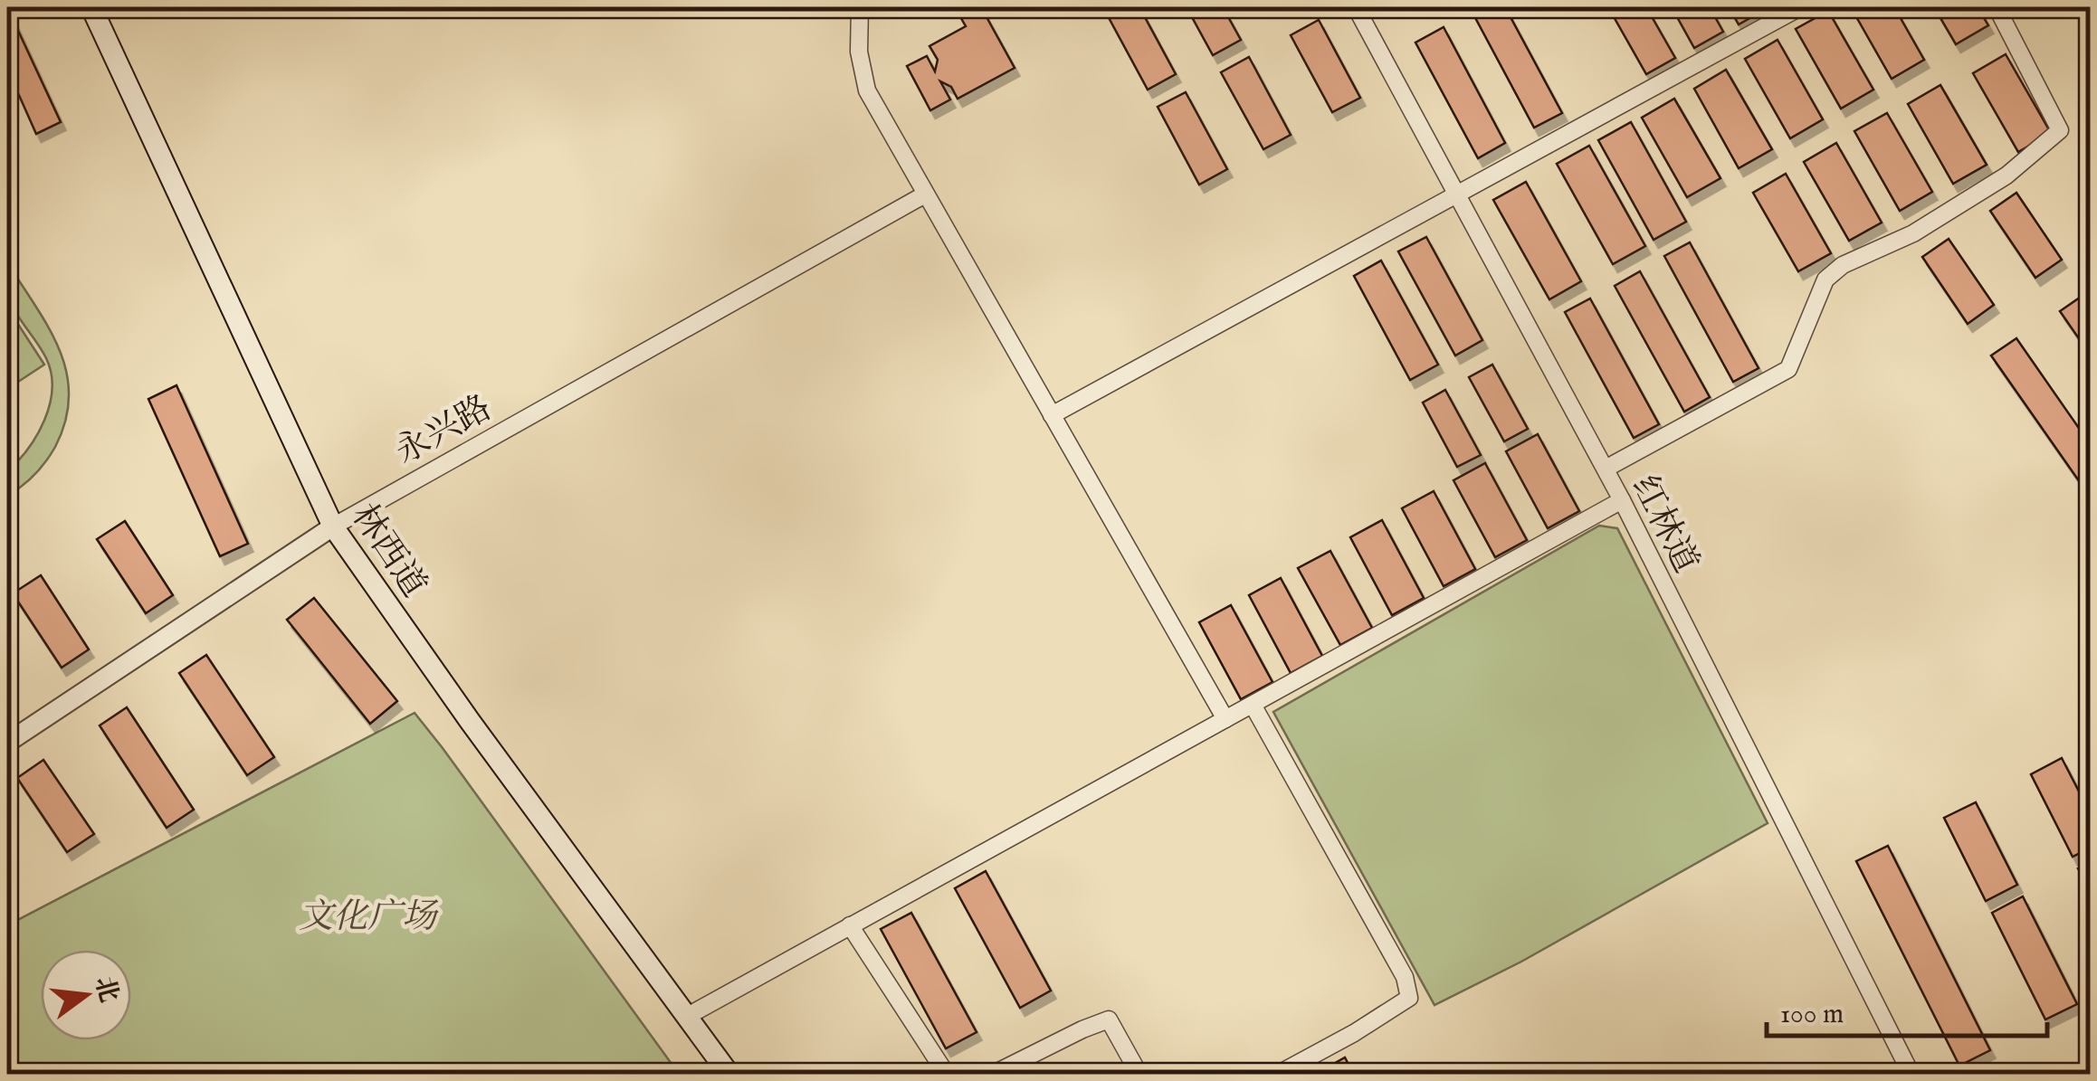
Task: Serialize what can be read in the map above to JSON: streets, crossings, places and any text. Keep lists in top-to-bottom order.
{
  "streets": {
    "main road": ["林西道"],
    "street": ["永兴路", "红林道"]
  },
  "crossings": [
    ["永兴路", "林西道"]
  ],
  "parks": ["文化广场"],
  "scale_bar": "100 m",
  "north": "right"
}
